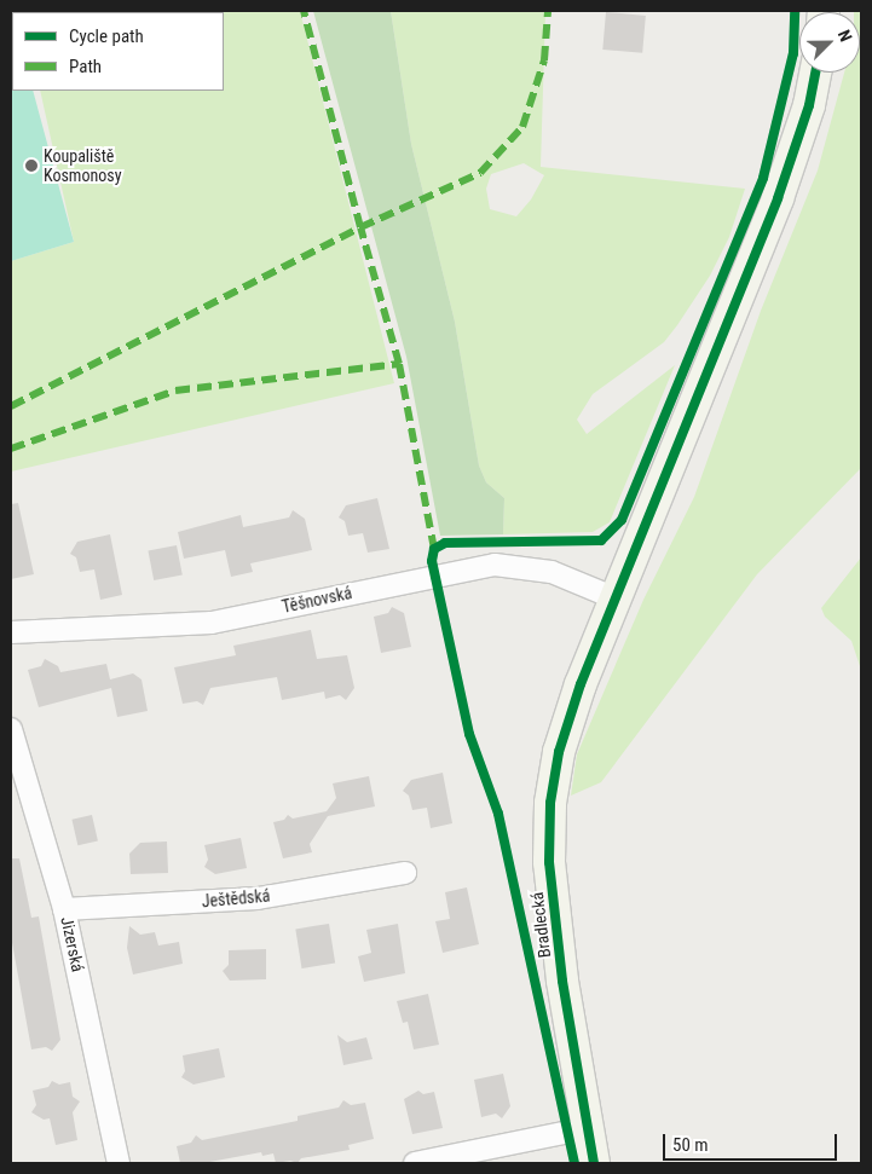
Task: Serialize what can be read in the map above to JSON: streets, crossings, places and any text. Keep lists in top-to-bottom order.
{
  "streets": {
    "street": [
      "Těšnovská",
      "Ještědská",
      "Bradlecká",
      "Jizerská"
    ]
  },
  "crossings": [
    ["Těšnovská", "Bradlecká"],
    ["Ještědská", "Jizerská"]
  ],
  "places": ["Koupaliště Kosmonosy"],
  "legend": ["Cycle path", "Path"],
  "scale_bar": "50 m",
  "north": "top right"
}
